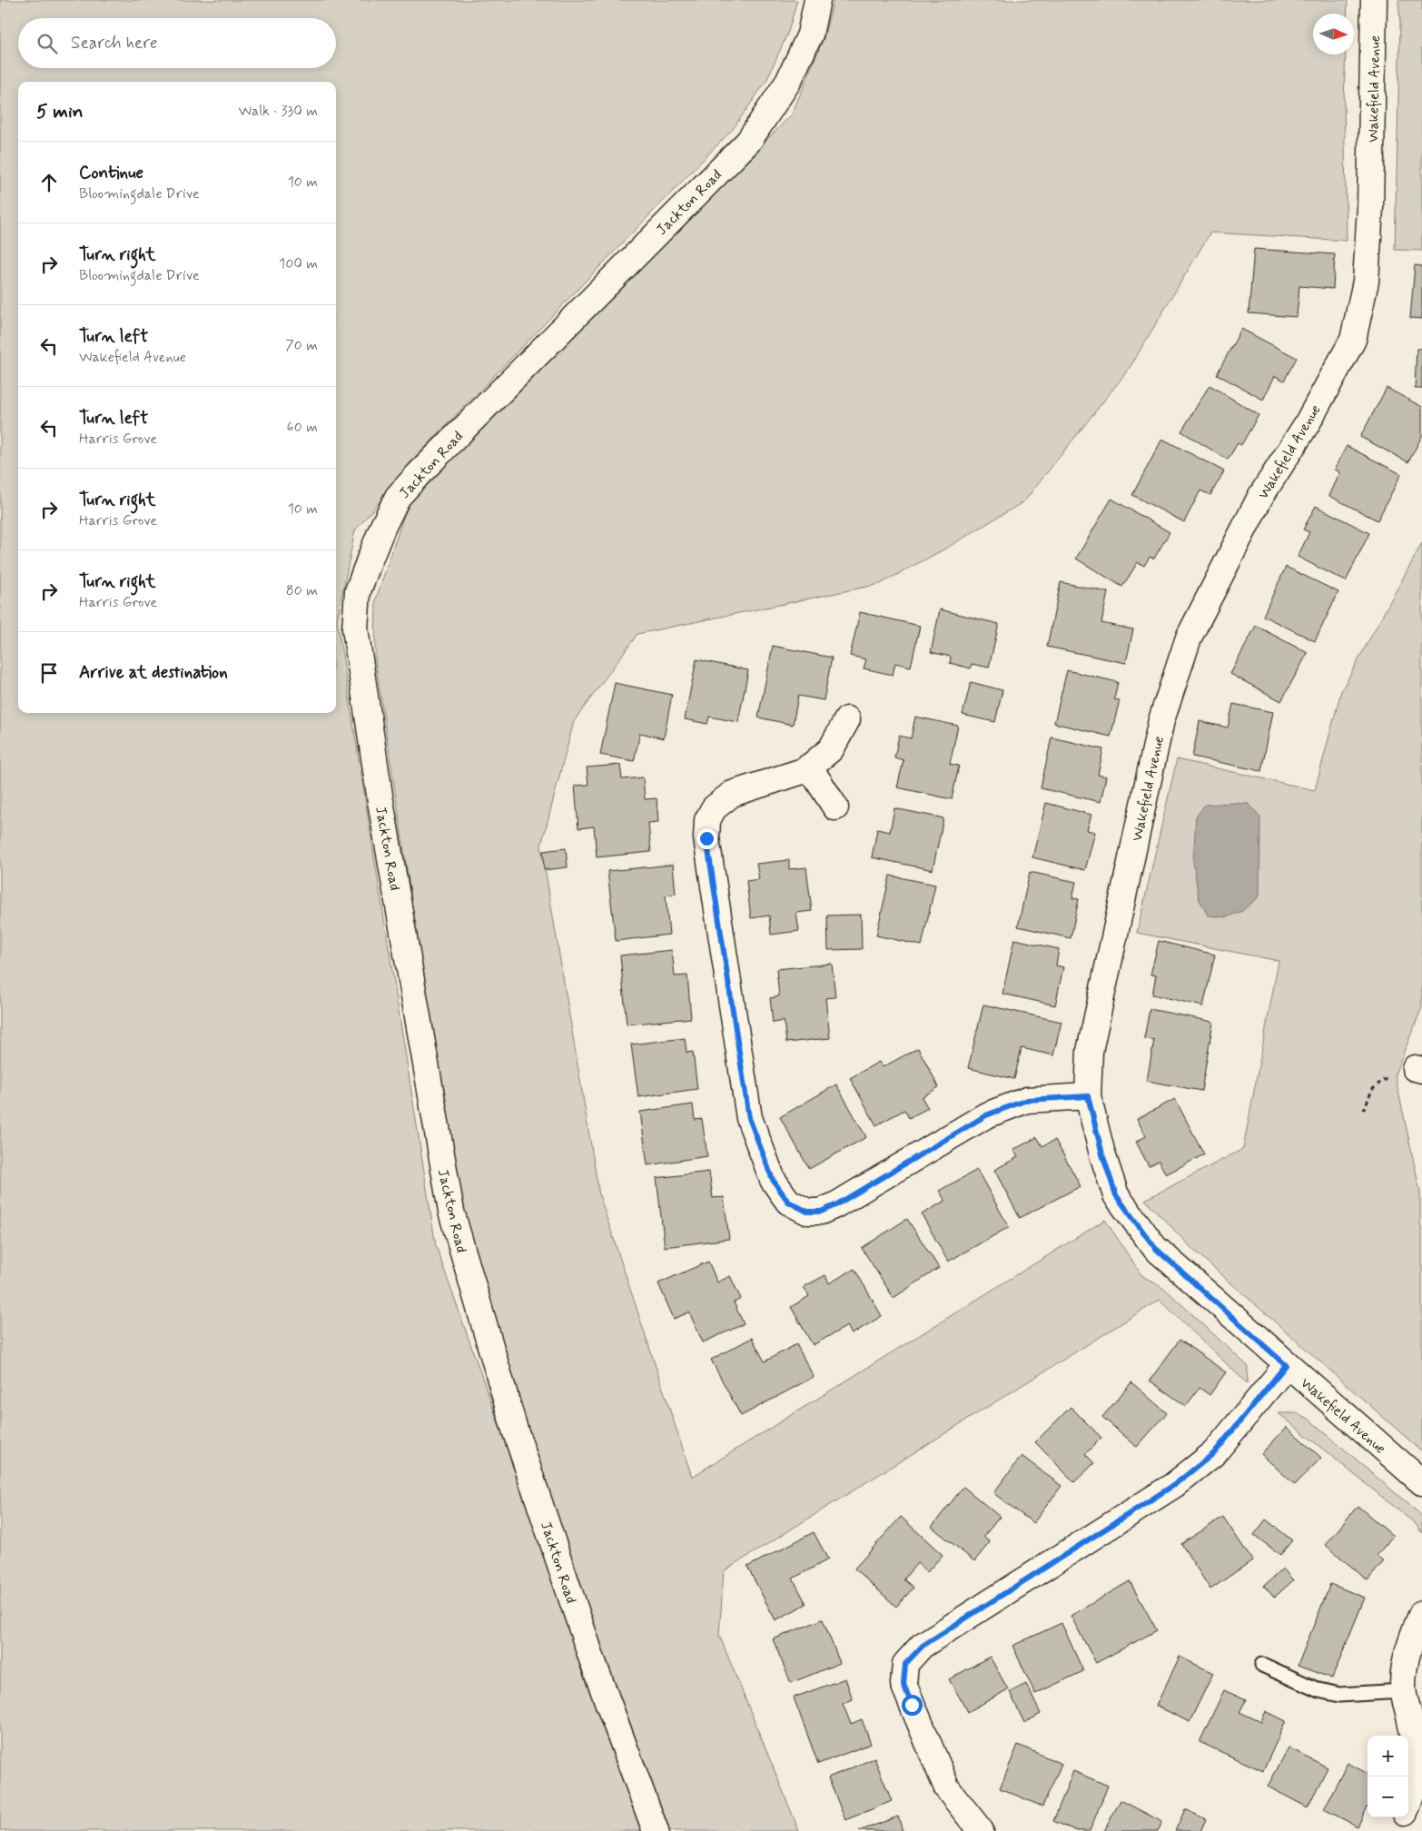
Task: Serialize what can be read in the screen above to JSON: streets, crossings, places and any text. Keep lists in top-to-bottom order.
{
  "streets": {
    "street": ["Wakefield Avenue", "Jackton Road"]
  },
  "north": "right",
  "page": {
    "search": "Search here",
    "heading": ["5 min", "Walk · 330 m"],
    "list": [
      ["Continue", "Bloomingdale Drive", "10 m"],
      ["Turn right", "Bloomingdale Drive", "100 m"],
      ["Turn left", "Wakefield Avenue", "70 m"],
      ["Turn left", "Harris Grove", "60 m"],
      ["Turn right", "Harris Grove", "10 m"],
      ["Turn right", "Harris Grove", "80 m"],
      "Arrive at destination"
    ],
    "map_buttons": ["+", "−"]
  }
}
